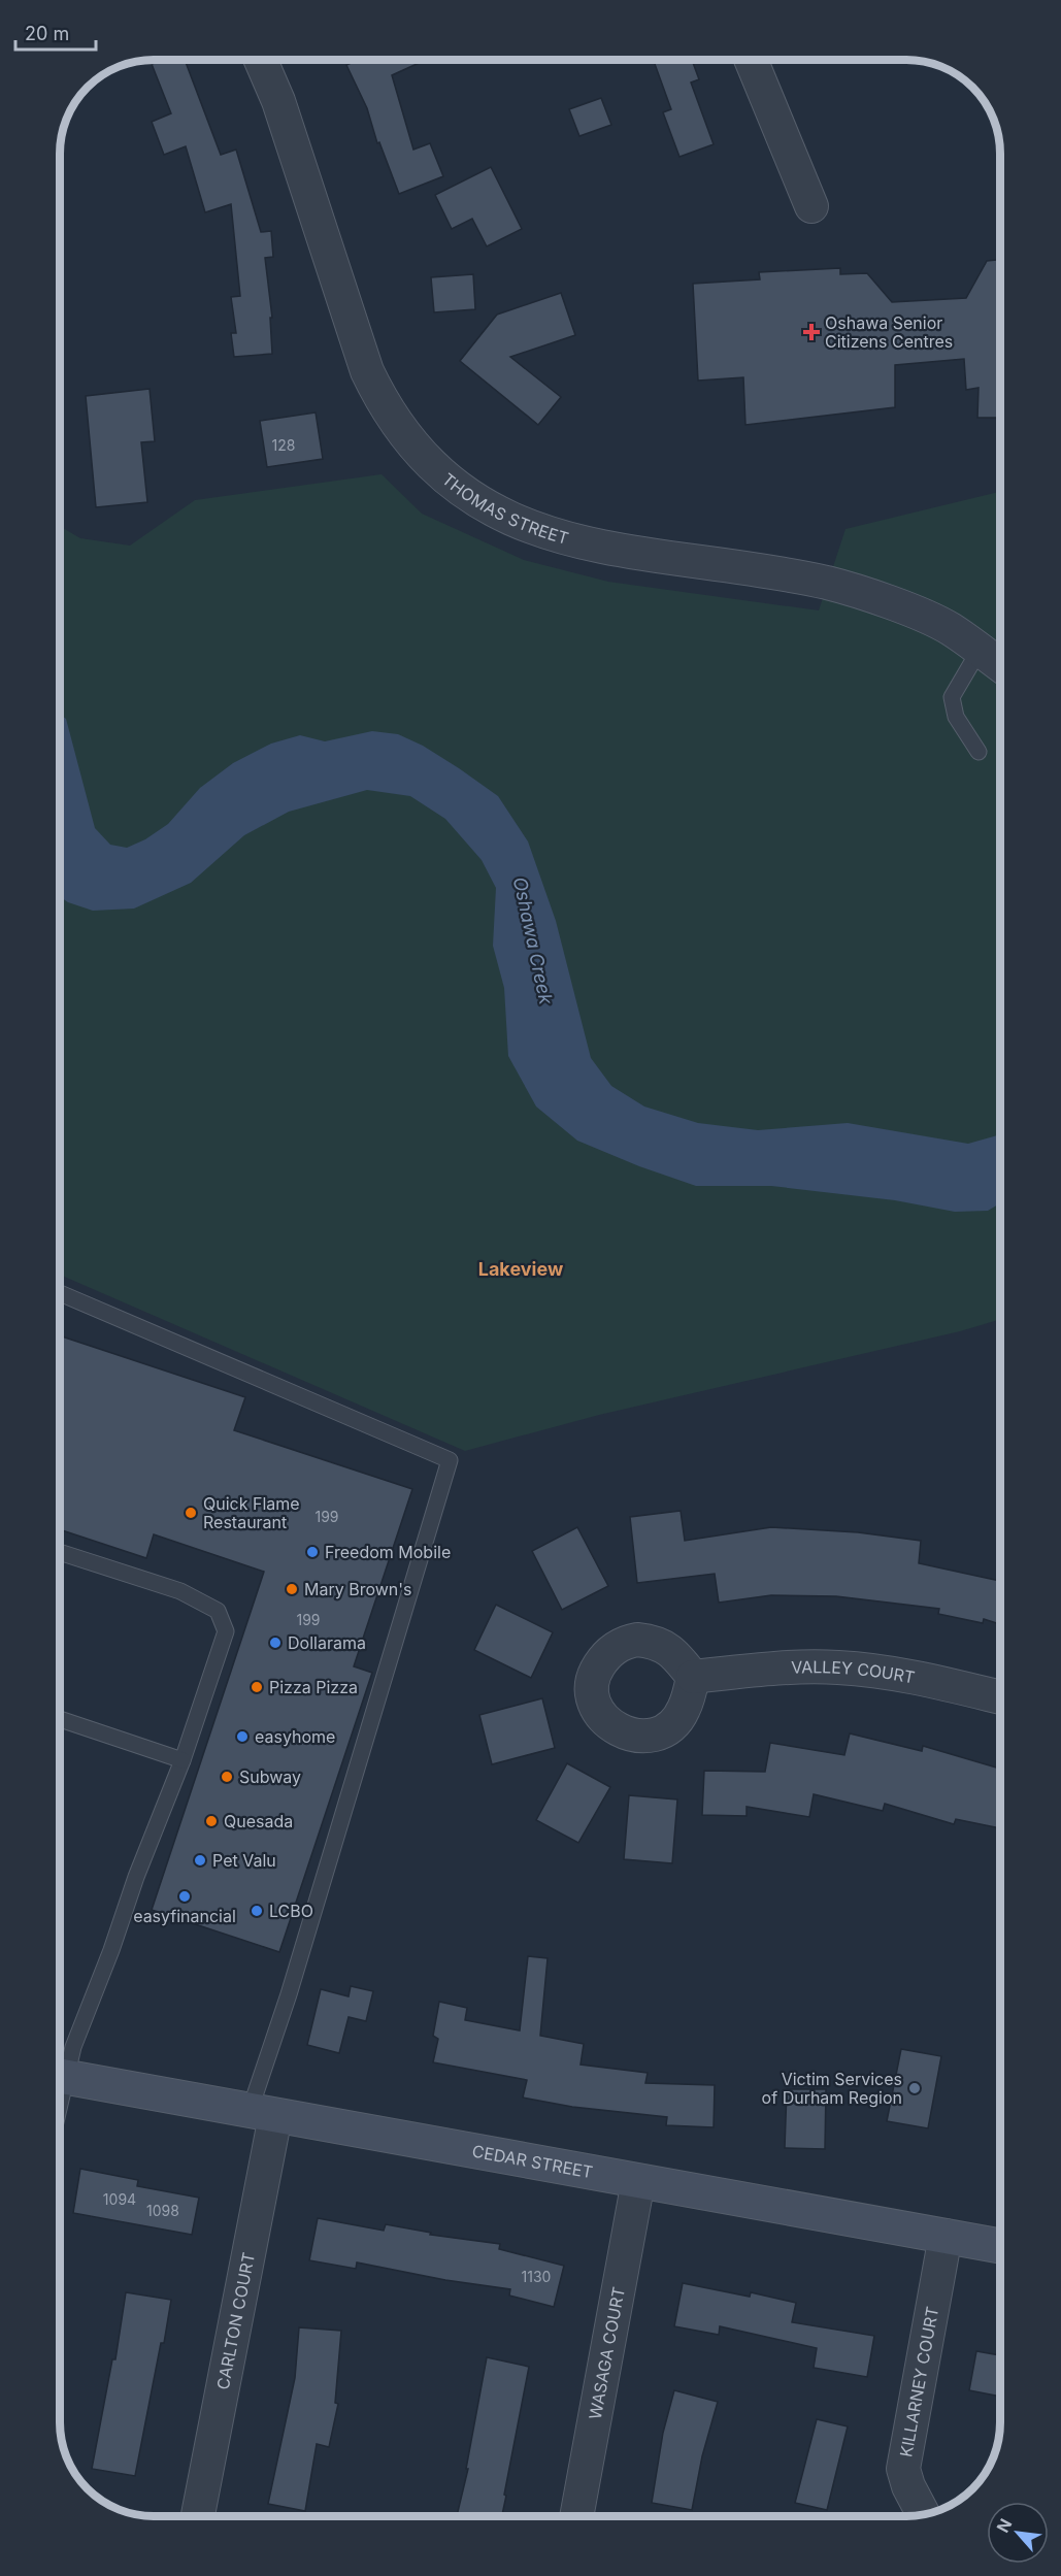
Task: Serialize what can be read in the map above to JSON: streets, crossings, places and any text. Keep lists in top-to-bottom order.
{
  "streets": {
    "street": [
      "THOMAS STREET",
      "VALLEY COURT",
      "CEDAR STREET",
      "CARLTON COURT",
      "WASAGA COURT",
      "KILLARNEY COURT"
    ]
  },
  "crossings": [
    ["CEDAR STREET", "CARLTON COURT"],
    ["CEDAR STREET", "WASAGA COURT"],
    ["CEDAR STREET", "KILLARNEY COURT"]
  ],
  "districts": ["Lakeview"],
  "water": ["Oshawa Creek"],
  "places": {
    "health": ["Oshawa Senior Citizens Centres"],
    "other": [
      "Quick Flame Restaurant",
      "Freedom Mobile",
      "Mary Brown's",
      "Dollarama",
      "Pizza Pizza",
      "easyhome",
      "Subway",
      "Quesada",
      "Pet Valu",
      "easyfinancial",
      "LCBO",
      "Victim Services of Durham Region"
    ]
  },
  "house_numbers": [
    "128",
    "199",
    "199",
    "1094",
    "1098",
    "1130"
  ],
  "scale_bar": "20 m",
  "north": "top left"
}
